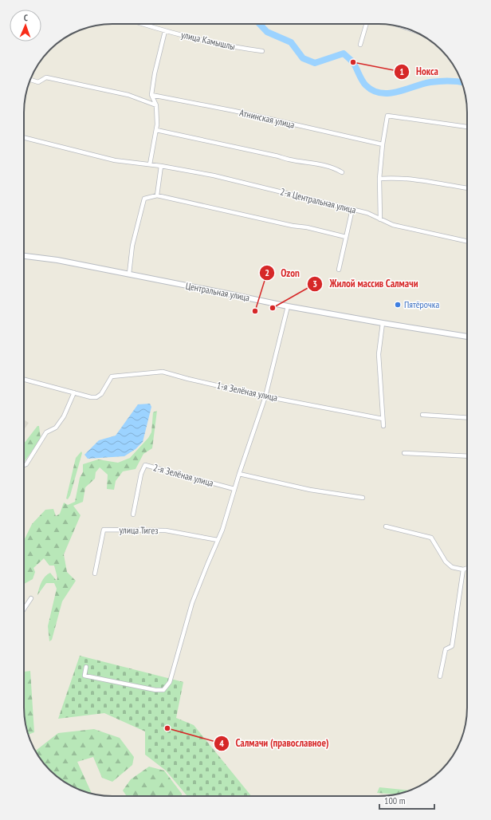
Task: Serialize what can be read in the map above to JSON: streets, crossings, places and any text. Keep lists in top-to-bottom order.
{
  "streets": {
    "street": [
      "улица Камышлы",
      "Атнинская улица",
      "2-я Центральная улица",
      "Центральная улица",
      "1-я Зелёная улица",
      "2-я Зелёная улица",
      "улица Тигез"
    ]
  },
  "places": [
    "Нокса",
    "Пятёрочка",
    "Жилой массив Салмачи",
    "Ozon",
    "Салмачи (православное)"
  ],
  "scale_bar": "100 m",
  "north": "top"
}
